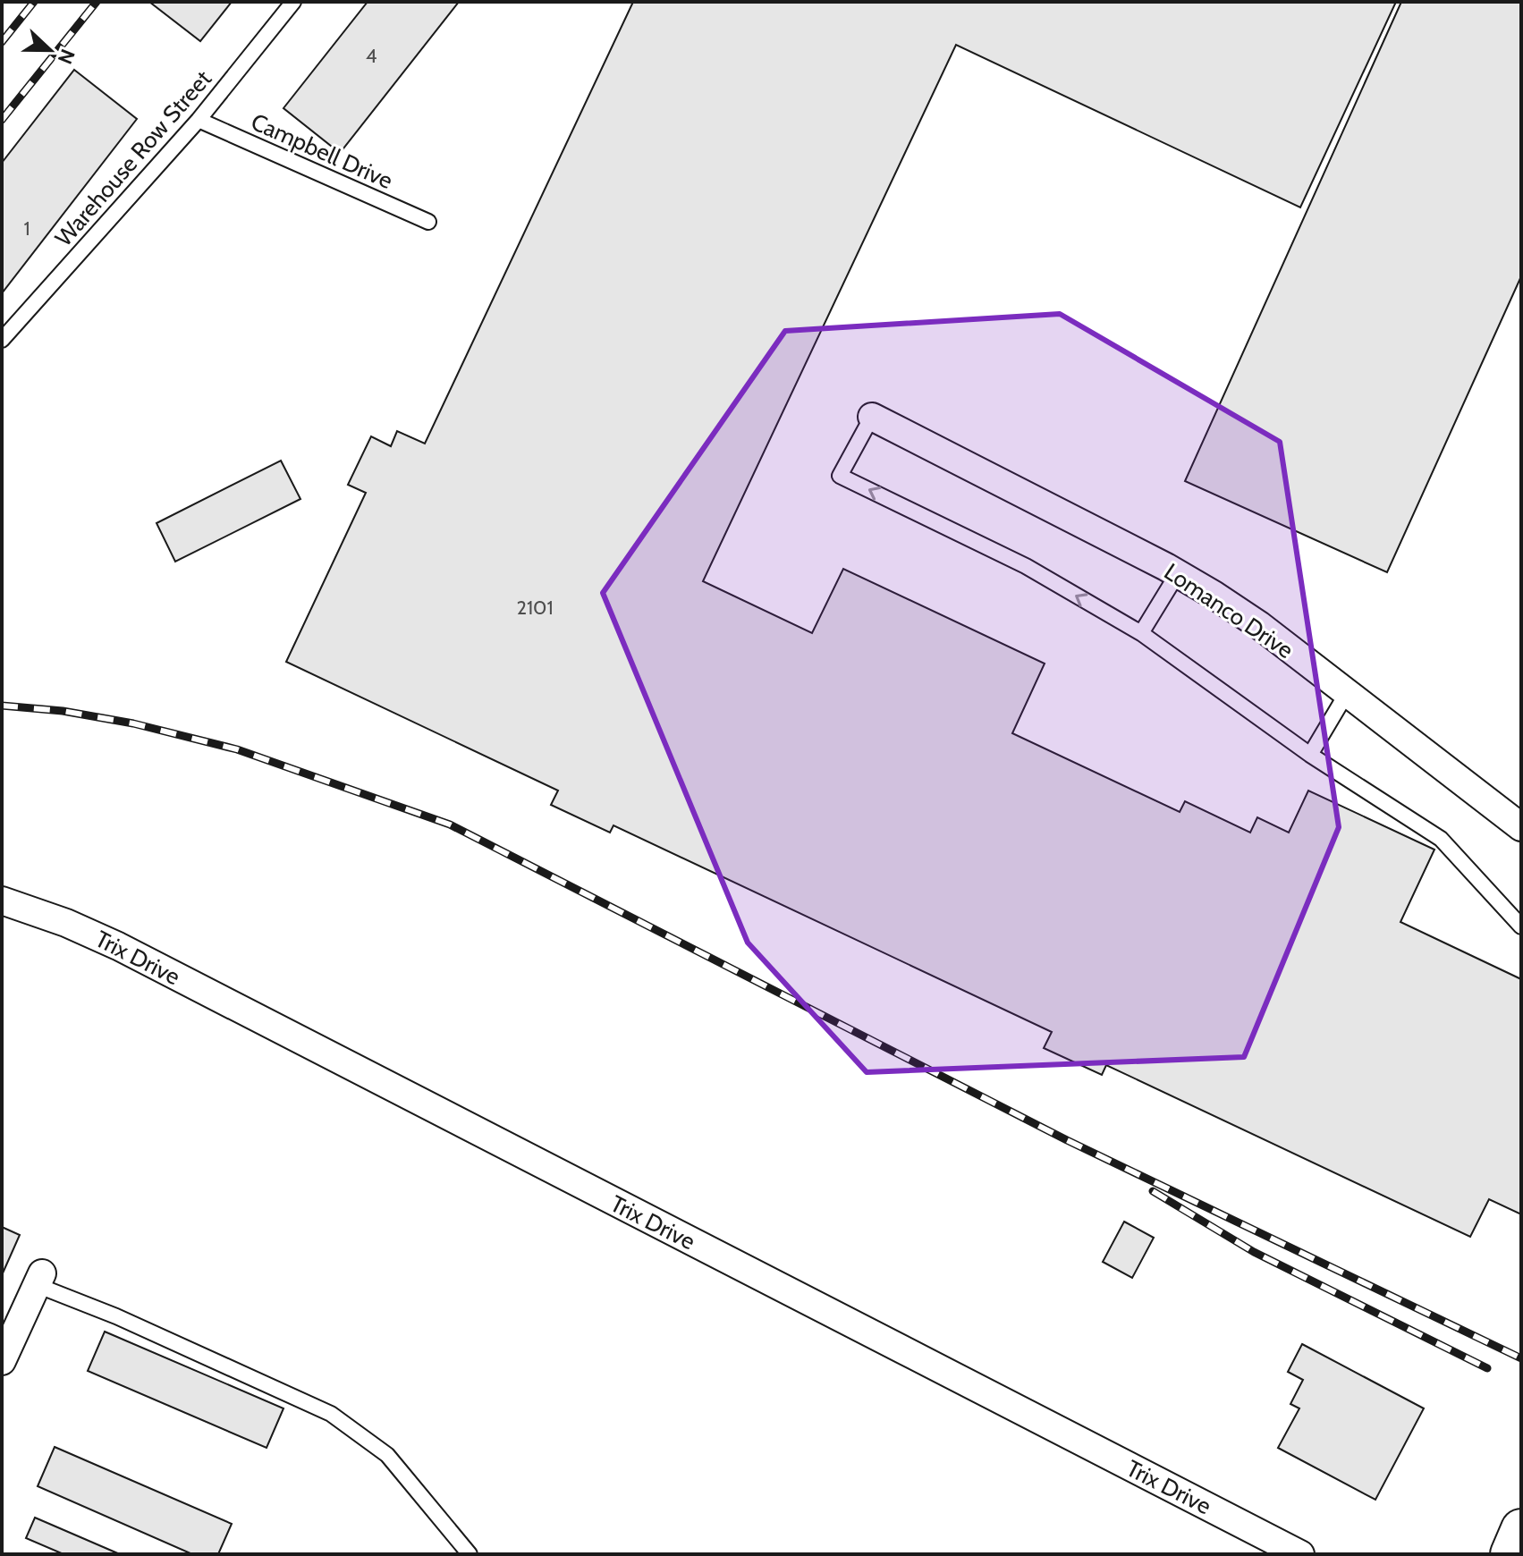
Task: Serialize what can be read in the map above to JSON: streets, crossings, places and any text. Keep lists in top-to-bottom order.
{
  "streets": {
    "street": ["Lomanco Drive", "Trix Drive"],
    "lane": ["Campbell Drive", "Warehouse Row Street"]
  },
  "crossings": [
    ["Campbell Drive", "Warehouse Row Street"]
  ],
  "house_numbers": ["4", "1", "2101"],
  "north": "right"
}
